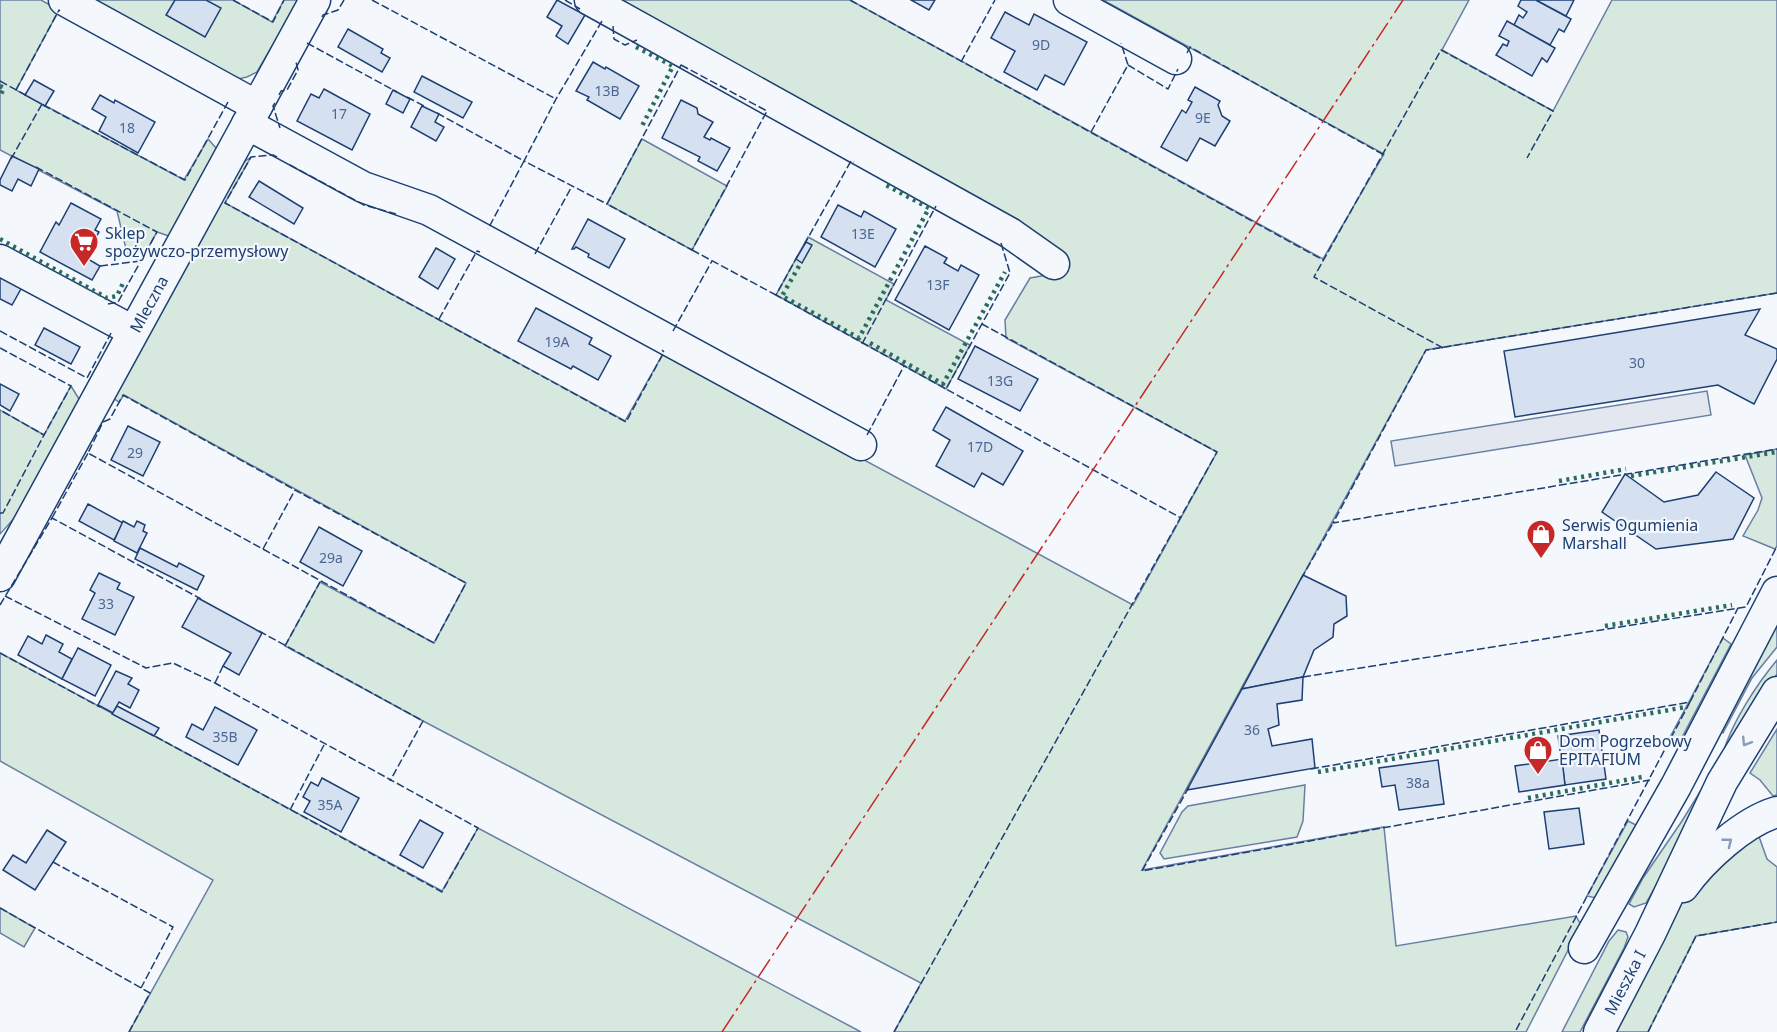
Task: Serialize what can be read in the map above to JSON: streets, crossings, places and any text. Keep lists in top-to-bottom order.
{
  "streets": {
    "street": ["Mleczna", "Mieszka I"]
  },
  "places": {
    "supermarket": ["Sklep spożywczo-przemysłowy"],
    "shop": ["Serwis Ogumienia Marshall", "Dom Pogrzebowy EPITAFIUM"]
  },
  "house_numbers": [
    "9D",
    "13B",
    "17",
    "9E",
    "18",
    "13E",
    "13F",
    "19A",
    "30",
    "13G",
    "17D",
    "29",
    "29a",
    "33",
    "36",
    "35B",
    "38a",
    "35A"
  ]
}
